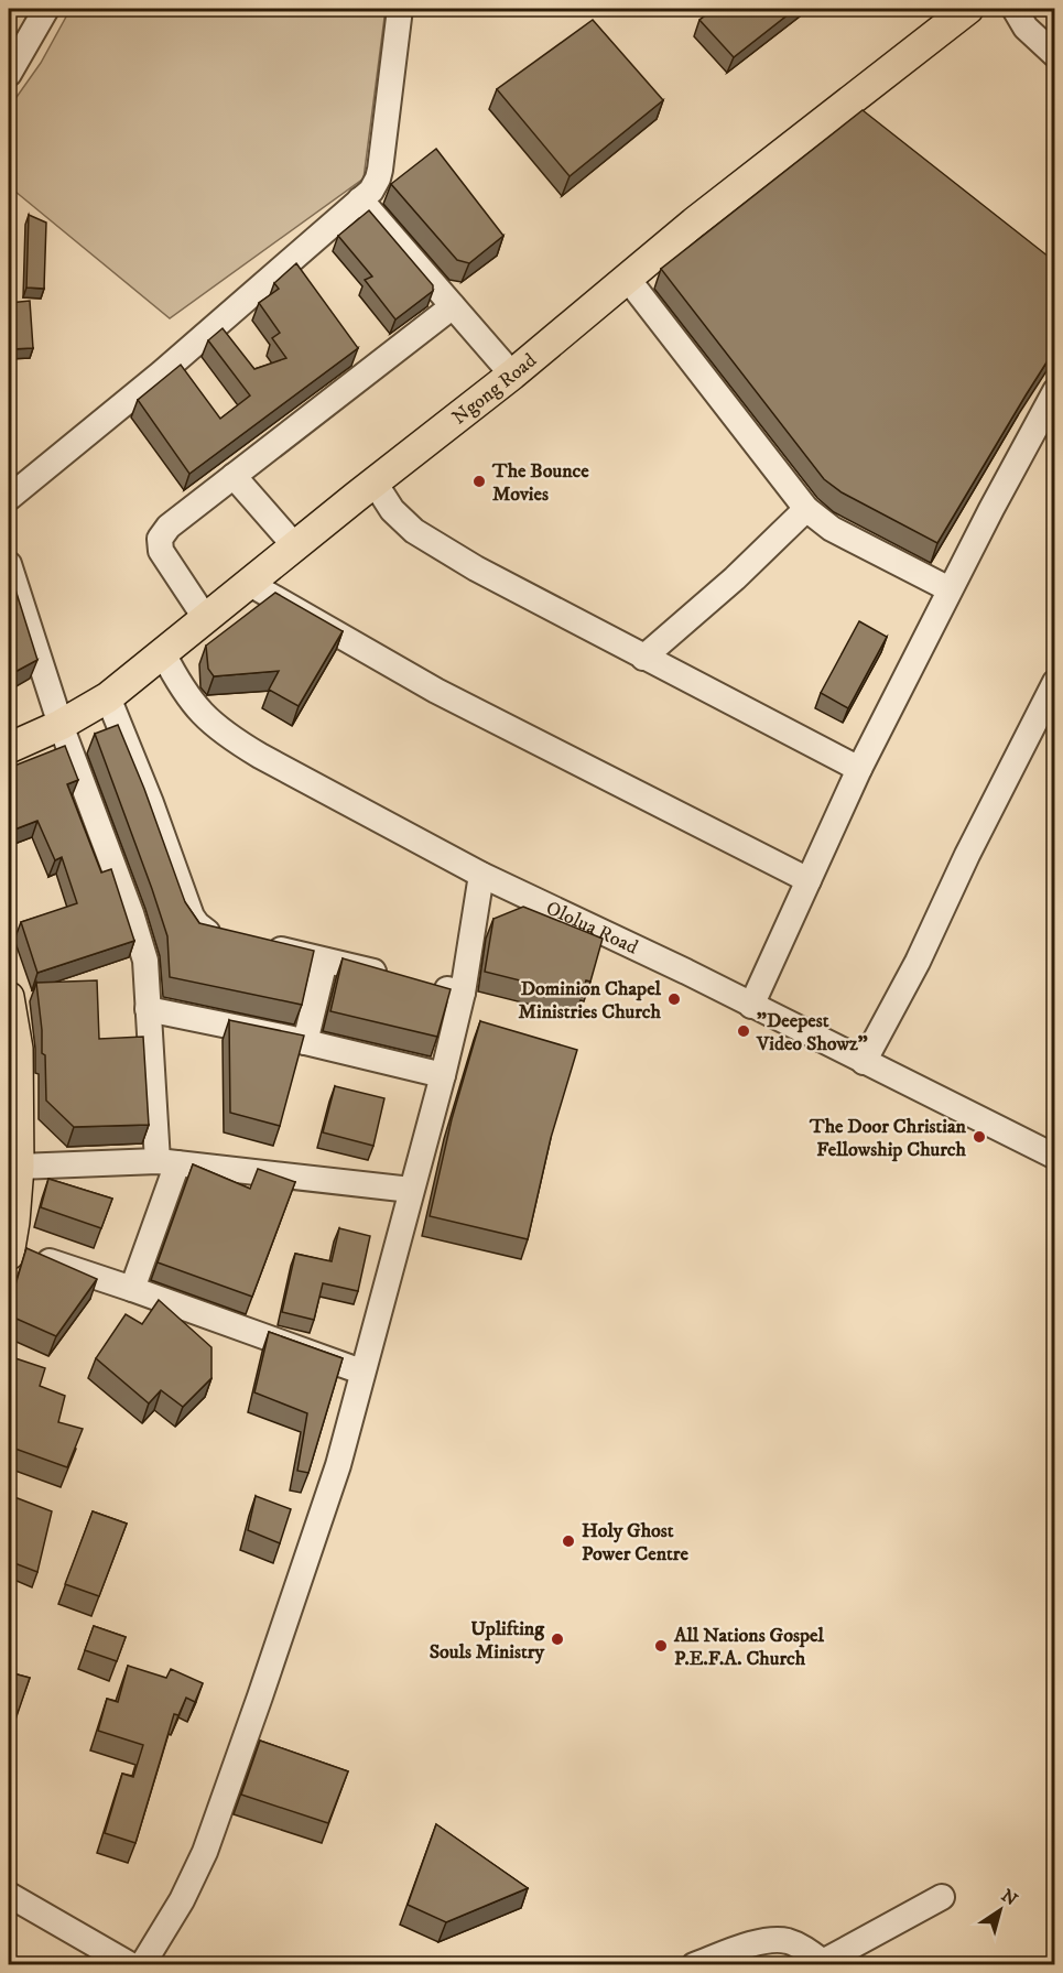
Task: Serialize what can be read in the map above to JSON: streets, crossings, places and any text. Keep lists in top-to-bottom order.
{
  "streets": {
    "main road": ["Ngong Road"],
    "street": ["Ololua Road"]
  },
  "crossings": [
    ["Ngong Road", "Ololua Road"]
  ],
  "places": [
    "The Bounce Movies",
    "Dominion Chapel Ministries Church",
    "\"Deepest Video Showz\"",
    "The Door Christian Fellowship Church",
    "Holy Ghost Power Centre",
    "Uplifting Souls Ministry",
    "All Nations Gospel P.E.F.A. Church"
  ],
  "north": "top right"
}
